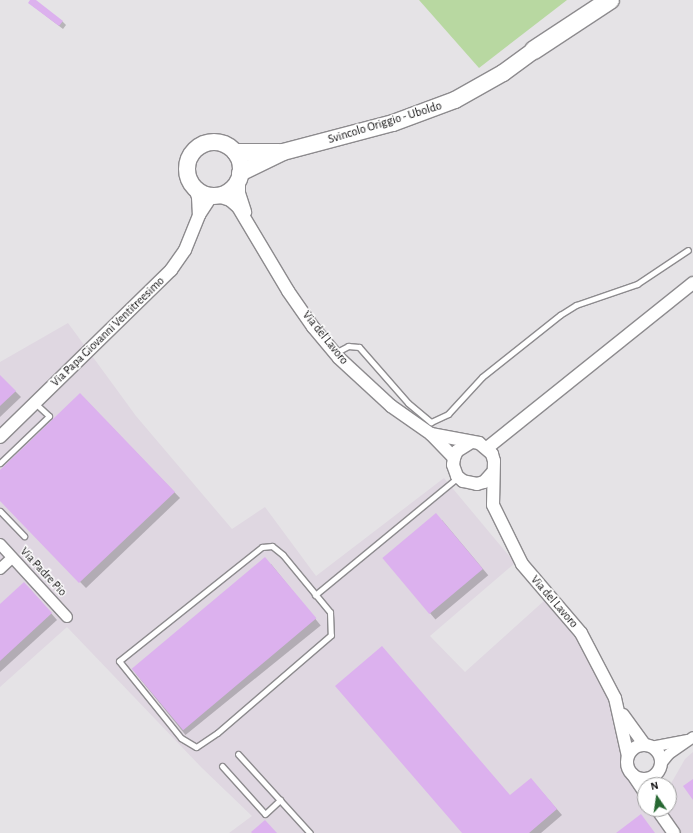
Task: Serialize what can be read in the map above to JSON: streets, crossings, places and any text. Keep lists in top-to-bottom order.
{
  "streets": {
    "main road": ["Svincolo Origgio - Uboldo"],
    "street": ["Via Papa Giovanni Ventitreesimo", "Via del Lavoro", "Via Padre Pio"]
  },
  "crossings": [
    ["Svincolo Origgio - Uboldo", "Via Papa Giovanni Ventitreesimo"],
    ["Svincolo Origgio - Uboldo", "Via del Lavoro"],
    ["Via Papa Giovanni Ventitreesimo", "Via del Lavoro"]
  ],
  "north": "top"
}
